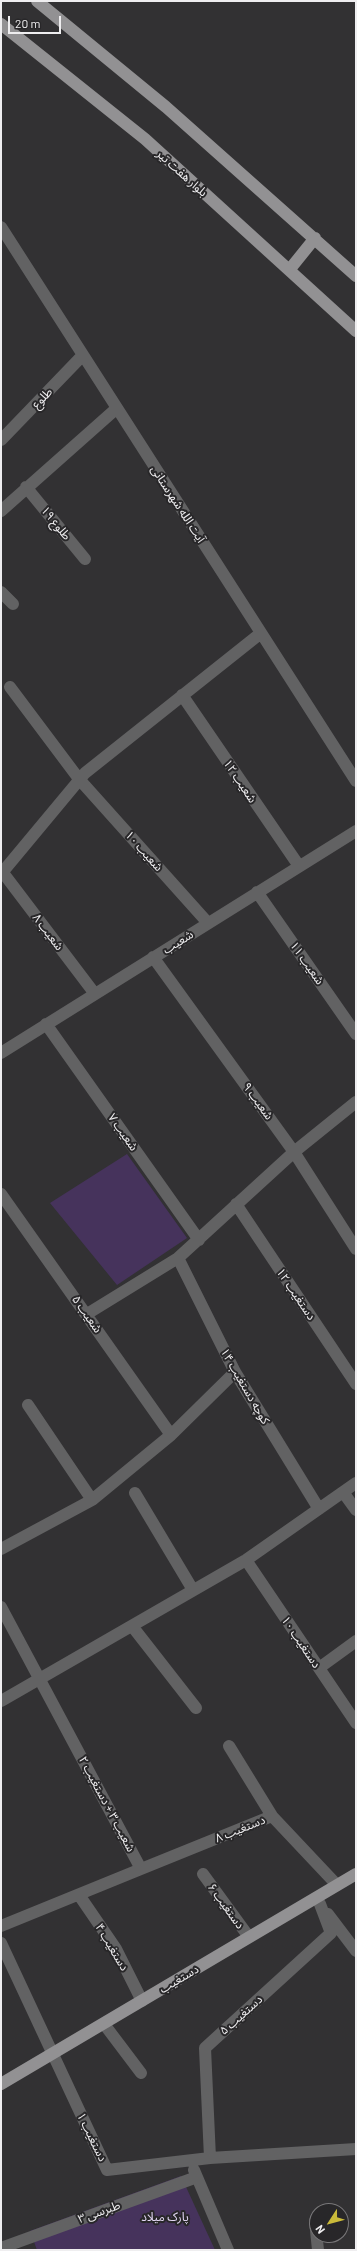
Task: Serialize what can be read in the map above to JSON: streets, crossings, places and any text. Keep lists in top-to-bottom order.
{
  "streets": {
    "main road": ["بلوار هفت تیر", "دستغیب"],
    "street": [
      "طلوع",
      "آیت الله شهرستانی",
      "طلوع ۱۹",
      "شعیب ۱۲",
      "شعیب ۱۰",
      "شعیب ۸",
      "شعیب",
      "شعیب ۱۱",
      "شعیب ۹",
      "شعیب ۷",
      "دستغیب ۱۲",
      "شعیب ۵",
      "کوچه دستغیب ۱۴",
      "دستغیب ۱۰",
      "شعیب ۳ + دستغیب ۲",
      "دستغیب ۸",
      "دستغیب ۶",
      "دستغیب ۴",
      "دستغیب ۵",
      "دستغیب ۱",
      "طبرسی ۳"
    ]
  },
  "crossings": [
    ["طلوع", "آیت الله شهرستانی"],
    ["شعیب ۱۲", "شعیب"],
    ["شعیب ۱۰", "شعیب"],
    ["شعیب ۸", "شعیب"],
    ["شعیب", "شعیب ۱۱"],
    ["شعیب", "شعیب ۹"],
    ["شعیب", "شعیب ۷"],
    ["شعیب ۳ + دستغیب ۲", "دستغیب ۸"],
    ["دستغیب ۸", "دستغیب"],
    ["دستغیب ۶", "دستغیب"],
    ["دستغیب ۴", "دستغیب"],
    ["دستغیب", "دستغیب ۵"],
    ["دستغیب", "دستغیب ۱"],
    ["دستغیب ۵", "دستغیب ۱"]
  ],
  "parks": ["پارک میلاد"],
  "scale_bar": "20 m",
  "north": "bottom left"
}
